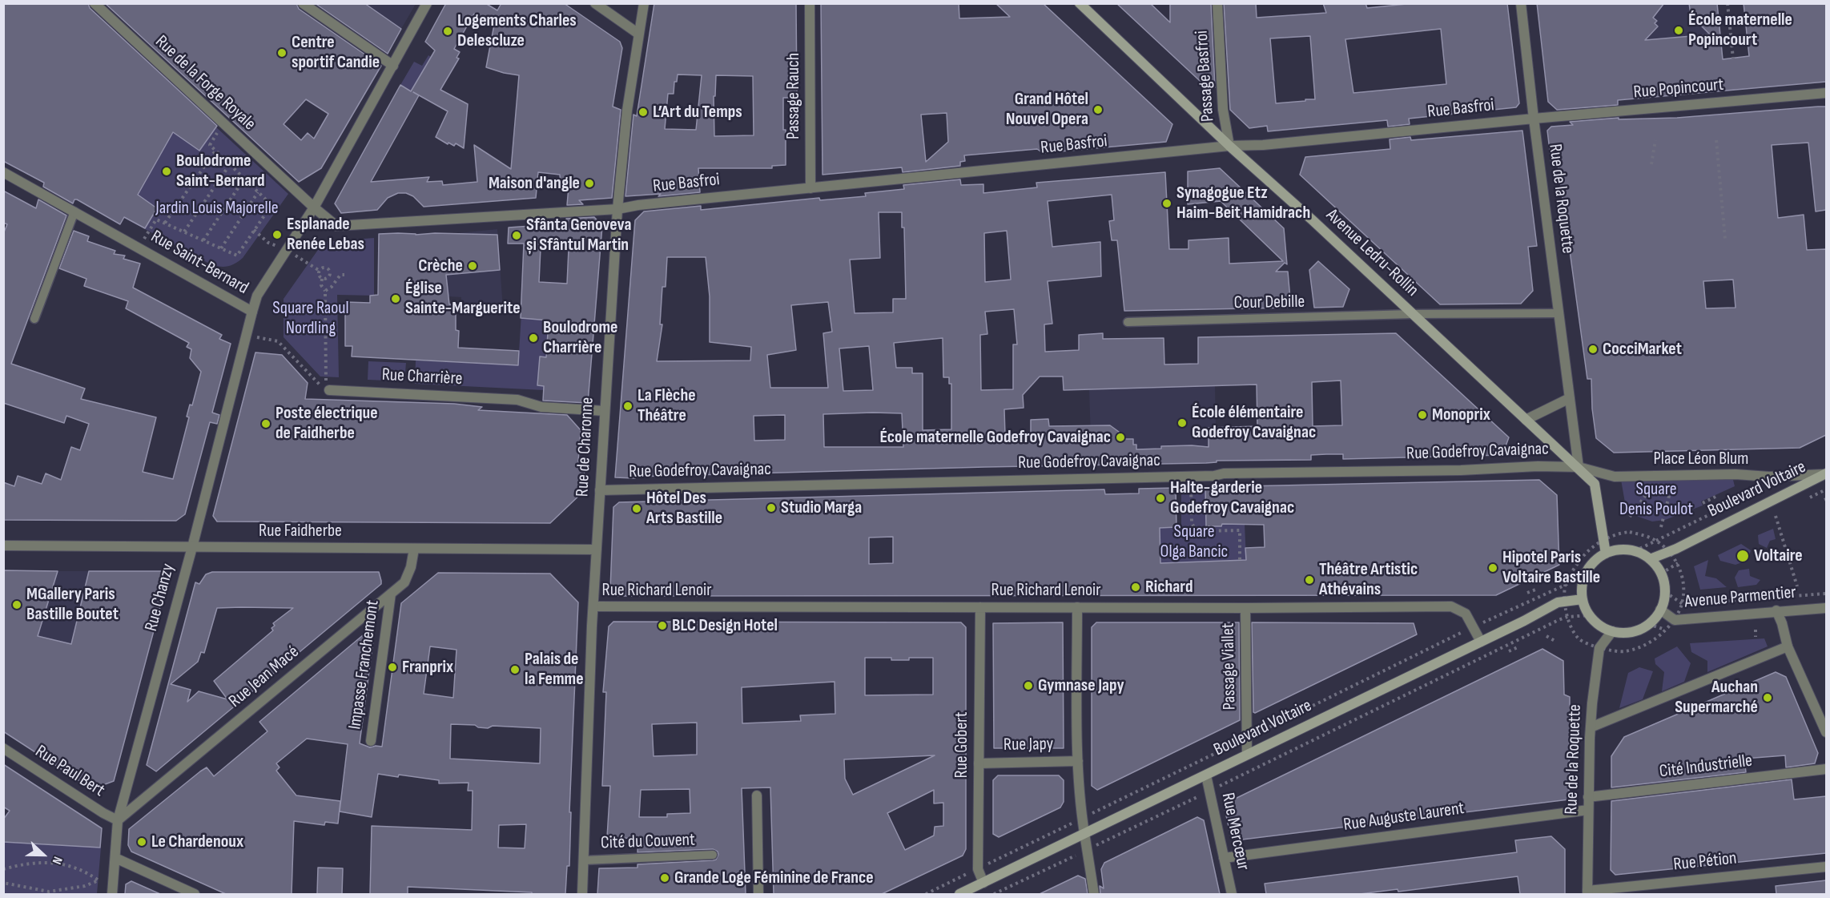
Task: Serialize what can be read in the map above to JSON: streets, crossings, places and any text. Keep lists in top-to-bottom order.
{
  "streets": {
    "main road": ["Avenue Ledru-Rollin", "Boulevard Voltaire"],
    "street": [
      "Passage Basfroi",
      "Rue de la Forge Royale",
      "Rue Popincourt",
      "Passage Rauch",
      "Rue Basfroi",
      "Rue de la Roquette",
      "Rue Saint-Bernard",
      "Rue Charrière",
      "Rue de Charonne",
      "Rue Godefroy Cavaignac",
      "Place Léon Blum",
      "Rue Faidherbe",
      "Rue Richard Lenoir",
      "Rue Chanzy",
      "Avenue Parmentier",
      "Impasse Franchemont",
      "Passage Viallet",
      "Rue Jean Macé",
      "Rue Gobert",
      "Rue Japy",
      "Cité Industrielle",
      "Rue Paul Bert",
      "Rue Auguste Laurent",
      "Rue Mercœur",
      "Rue Pétion"
    ],
    "lane": ["Cour Debille", "Cité du Couvent"]
  },
  "crossings": [
    ["Passage Basfroi", "Rue Basfroi"],
    ["Passage Basfroi", "Avenue Ledru-Rollin"],
    ["Rue de la Forge Royale", "Rue Saint-Bernard"],
    ["Rue Popincourt", "Rue Basfroi"],
    ["Rue Popincourt", "Rue de la Roquette"],
    ["Passage Rauch", "Rue Basfroi"],
    ["Rue Basfroi", "Rue de la Roquette"],
    ["Rue Basfroi", "Avenue Ledru-Rollin"],
    ["Rue Basfroi", "Rue de Charonne"],
    ["Rue de la Roquette", "Avenue Ledru-Rollin"],
    ["Rue de la Roquette", "Cour Debille"],
    ["Rue de la Roquette", "Rue Godefroy Cavaignac"],
    ["Rue de la Roquette", "Place Léon Blum"],
    ["Rue de la Roquette", "Boulevard Voltaire"],
    ["Rue de la Roquette", "Avenue Parmentier"],
    ["Rue de la Roquette", "Cité Industrielle"],
    ["Rue de la Roquette", "Rue Auguste Laurent"],
    ["Rue de la Roquette", "Rue Pétion"],
    ["Avenue Ledru-Rollin", "Cour Debille"],
    ["Avenue Ledru-Rollin", "Rue Godefroy Cavaignac"],
    ["Avenue Ledru-Rollin", "Place Léon Blum"],
    ["Rue Saint-Bernard", "Rue Chanzy"],
    ["Rue Charrière", "Rue de Charonne"],
    ["Rue de Charonne", "Rue Godefroy Cavaignac"],
    ["Rue de Charonne", "Rue Faidherbe"],
    ["Rue de Charonne", "Rue Richard Lenoir"],
    ["Rue de Charonne", "Cité du Couvent"],
    ["Rue Godefroy Cavaignac", "Place Léon Blum"],
    ["Place Léon Blum", "Boulevard Voltaire"],
    ["Boulevard Voltaire", "Rue Richard Lenoir"],
    ["Boulevard Voltaire", "Avenue Parmentier"],
    ["Boulevard Voltaire", "Passage Viallet"],
    ["Boulevard Voltaire", "Rue Gobert"],
    ["Boulevard Voltaire", "Rue Mercœur"],
    ["Rue Faidherbe", "Rue Chanzy"],
    ["Rue Faidherbe", "Rue Jean Macé"],
    ["Rue Richard Lenoir", "Passage Viallet"],
    ["Rue Richard Lenoir", "Rue Gobert"],
    ["Rue Chanzy", "Rue Jean Macé"],
    ["Rue Chanzy", "Rue Paul Bert"],
    ["Impasse Franchemont", "Rue Jean Macé"],
    ["Rue Jean Macé", "Rue Paul Bert"],
    ["Rue Gobert", "Rue Japy"],
    ["Rue Auguste Laurent", "Rue Mercœur"]
  ],
  "parks": [
    "Jardin Louis Majorelle",
    "Square Raoul Nordling",
    "Square Denis Poulot",
    "Square Olga Bancic"
  ],
  "places": [
    "École maternelle Popincourt",
    "Logements Charles Delescluze",
    "Centre sportif Candie",
    "Grand Hôtel Nouvel Opera",
    "L’Art du Temps",
    "Boulodrome Saint-Bernard",
    "Maison d'angle",
    "Synagogue Etz Haim-Beit Hamidrach",
    "Esplanade Renée Lebas",
    "Sfânta Genoveva și Sfântul Martin",
    "Crèche",
    "Église Sainte-Marguerite",
    "Boulodrome Charrière",
    "CocciMarket",
    "La Flèche Théâtre",
    "Monoprix",
    "École élémentaire Godefroy Cavaignac",
    "Poste électrique de Faidherbe",
    "École maternelle Godefroy Cavaignac",
    "Halte-garderie Godefroy Cavaignac",
    "Studio Marga",
    "Hôtel Des Arts Bastille",
    "Voltaire",
    "Hipotel Paris Voltaire Bastille",
    "Théâtre Artistic Athévains",
    "Richard",
    "MGallery Paris Bastille Boutet",
    "BLC Design Hotel",
    "Franprix",
    "Palais de la Femme",
    "Gymnase Japy",
    "Auchan Supermarché",
    "Le Chardenoux",
    "Grande Loge Féminine de France"
  ],
  "north": "right"
}
